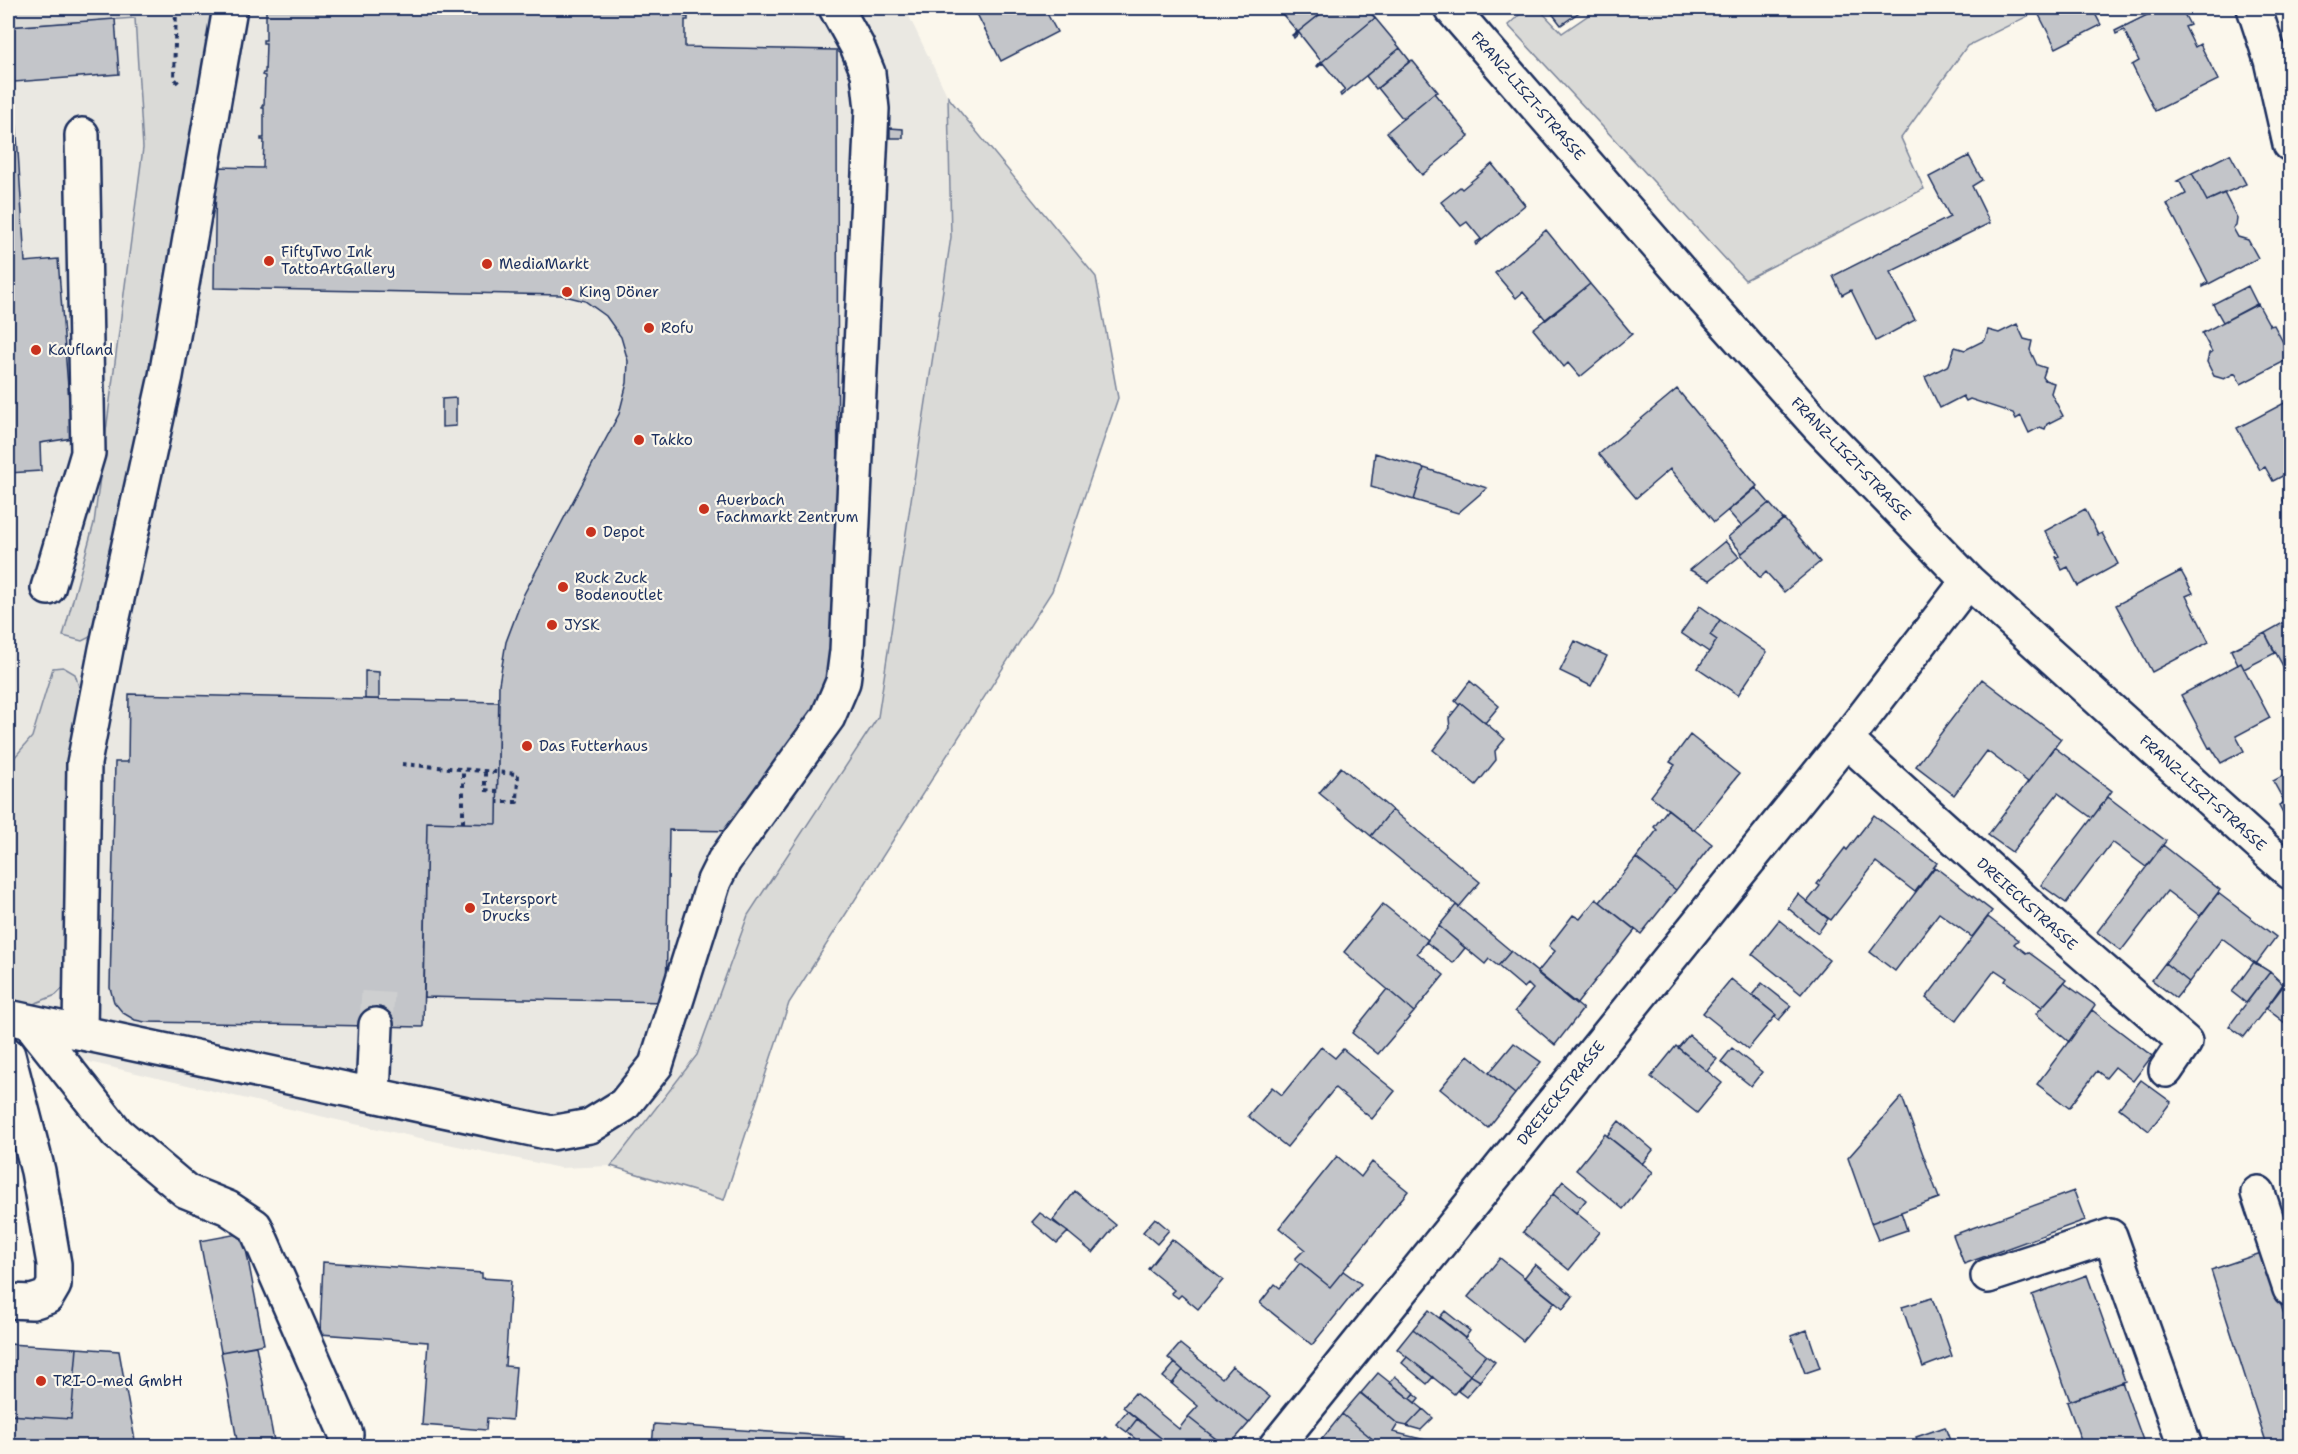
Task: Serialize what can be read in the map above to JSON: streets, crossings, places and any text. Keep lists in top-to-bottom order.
{
  "streets": {
    "street": ["FRANZ-LISZT-STRASSE", "DREIECKSTRASSE"]
  },
  "crossings": [
    ["FRANZ-LISZT-STRASSE", "DREIECKSTRASSE"]
  ],
  "places": [
    "FiftyTwo Ink TattoArtGallery",
    "MediaMarkt",
    "King Döner",
    "Rofu",
    "Kaufland",
    "Takko",
    "Auerbach Fachmarkt Zentrum",
    "Depot",
    "Ruck Zuck Bodenoutlet",
    "JYSK",
    "Das Futterhaus",
    "Intersport Drucks",
    "TRI-O-med GmbH"
  ]
}
